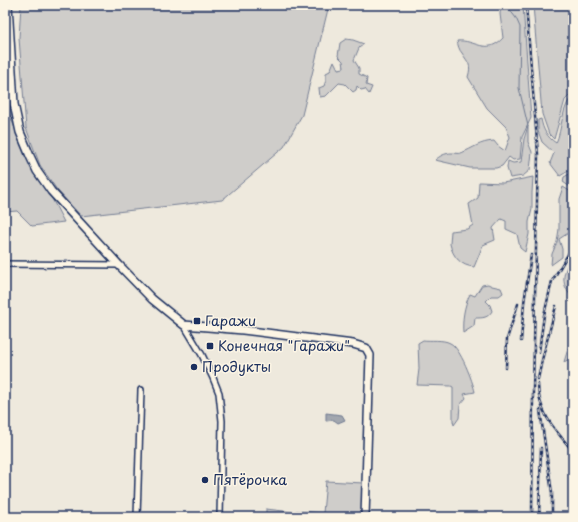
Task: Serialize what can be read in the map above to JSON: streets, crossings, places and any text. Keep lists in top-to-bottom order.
{
  "places": {
    "transit": ["Гаражи", "Конечная \"Гаражи\""],
    "other": ["Продукты", "Пятёрочка"]
  }
}
